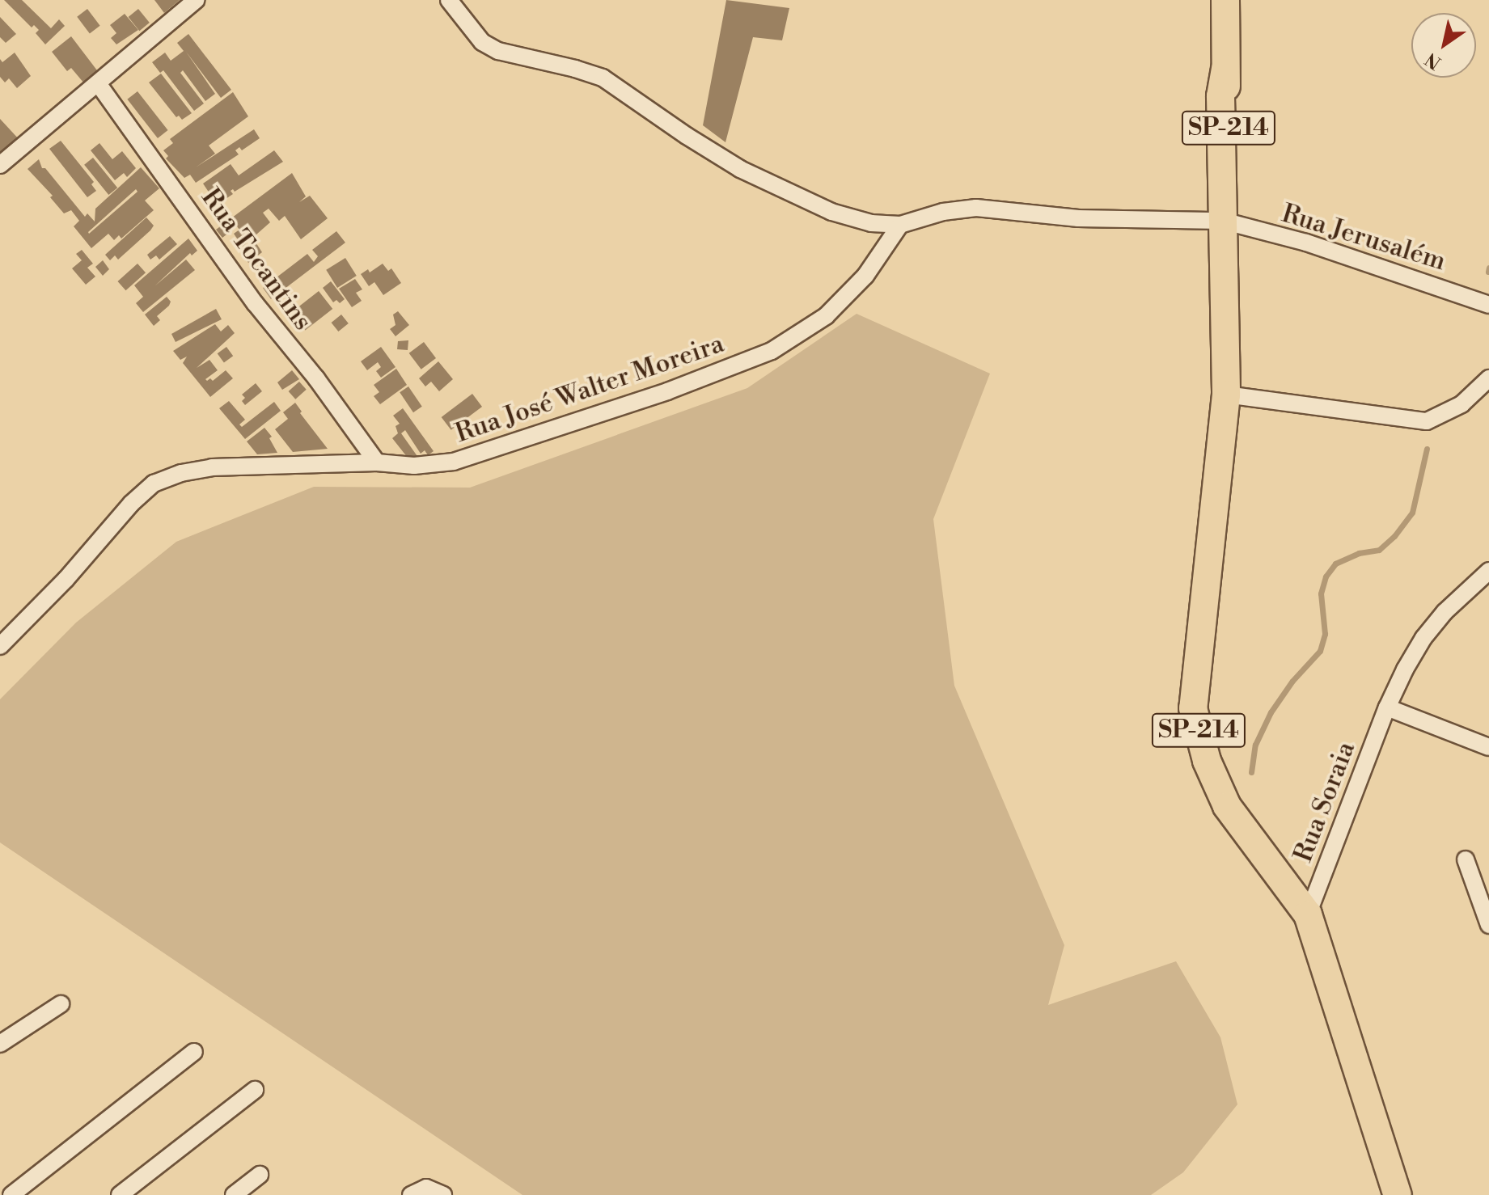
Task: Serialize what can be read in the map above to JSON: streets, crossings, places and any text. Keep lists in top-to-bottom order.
{
  "streets": {
    "main road": ["SP-214"],
    "street": [
      "Rua Jerusalém",
      "Rua Tocantins",
      "Rua José Walter Moreira",
      "Rua Soraia"
    ]
  },
  "crossings": [
    ["SP-214", "Rua Jerusalém"],
    ["SP-214", "Rua Soraia"],
    ["Rua Jerusalém", "Rua José Walter Moreira"],
    ["Rua Tocantins", "Rua José Walter Moreira"]
  ],
  "north": "bottom left"
}
